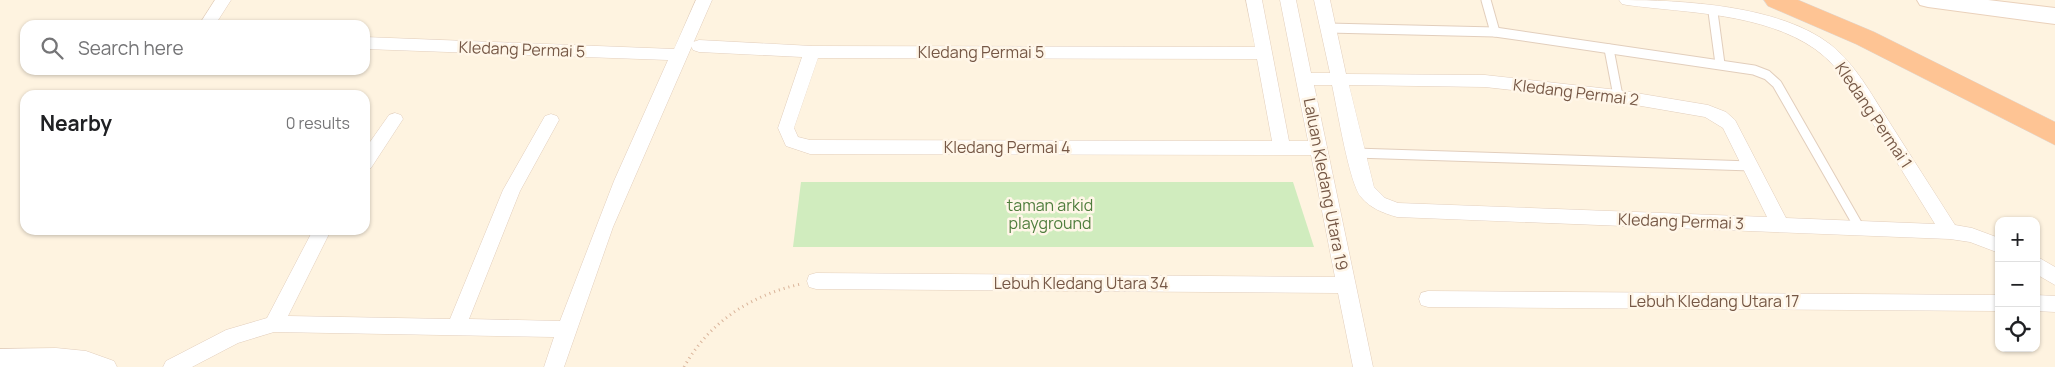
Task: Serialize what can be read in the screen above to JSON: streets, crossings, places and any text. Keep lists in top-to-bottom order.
{
  "streets": {
    "street": [
      "Kledang Permai 5",
      "Kledang Permai 2",
      "Kledang Permai 1",
      "Kledang Permai 4",
      "Laluan Kledang Utara 19",
      "Kledang Permai 3",
      "Lebuh Kledang Utara 34",
      "Lebuh Kledang Utara 17"
    ]
  },
  "crossings": [
    ["Kledang Permai 5", "Kledang Permai 4"],
    ["Kledang Permai 2", "Laluan Kledang Utara 19"],
    ["Kledang Permai 2", "Kledang Permai 3"],
    ["Kledang Permai 1", "Kledang Permai 3"],
    ["Kledang Permai 4", "Laluan Kledang Utara 19"],
    ["Laluan Kledang Utara 19", "Lebuh Kledang Utara 34"]
  ],
  "parks": ["taman arkid playground"],
  "page": {
    "search": "Search here",
    "heading": ["Nearby", "0 results"],
    "map_buttons": ["+", "−"]
  }
}
